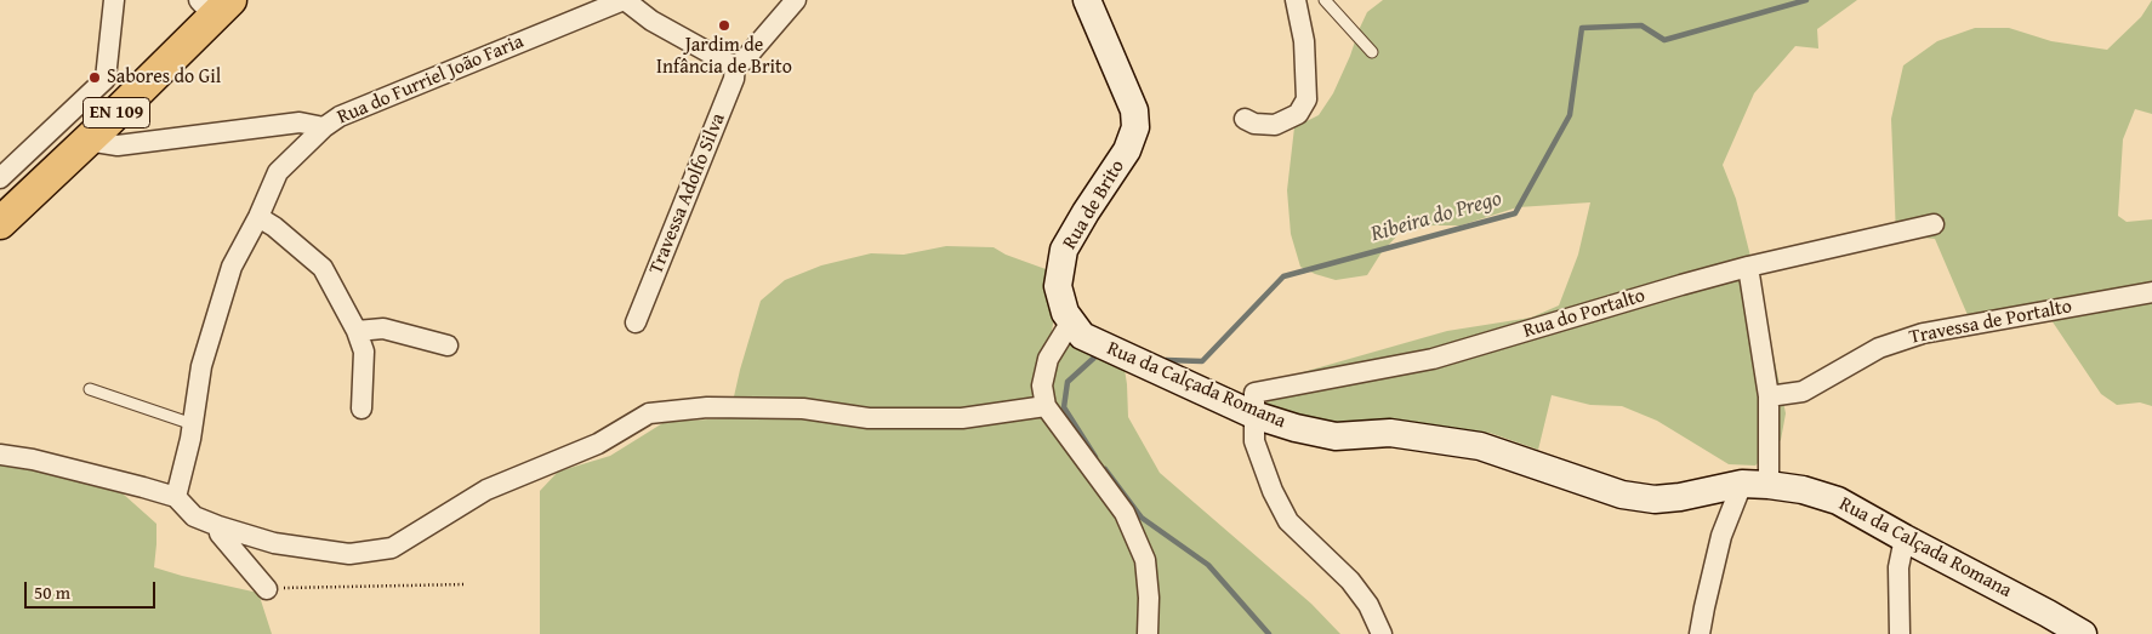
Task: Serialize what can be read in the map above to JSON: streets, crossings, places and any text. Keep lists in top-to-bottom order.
{
  "streets": {
    "main road": ["EN 109"],
    "street": [
      "Rua do Furriel João Faria",
      "Travessa Adolfo Silva",
      "Rua de Brito",
      "Rua do Portalto",
      "Travessa de Portalto",
      "Rua da Calçada Romana"
    ]
  },
  "crossings": [
    ["Rua do Furriel João Faria", "EN 109"],
    ["Rua de Brito", "Rua da Calçada Romana"],
    ["Rua do Portalto", "Rua da Calçada Romana"]
  ],
  "water": ["Ribeira do Prego"],
  "places": ["Jardim de Infância de Brito", "Sabores do Gil"],
  "scale_bar": "50 m"
}
